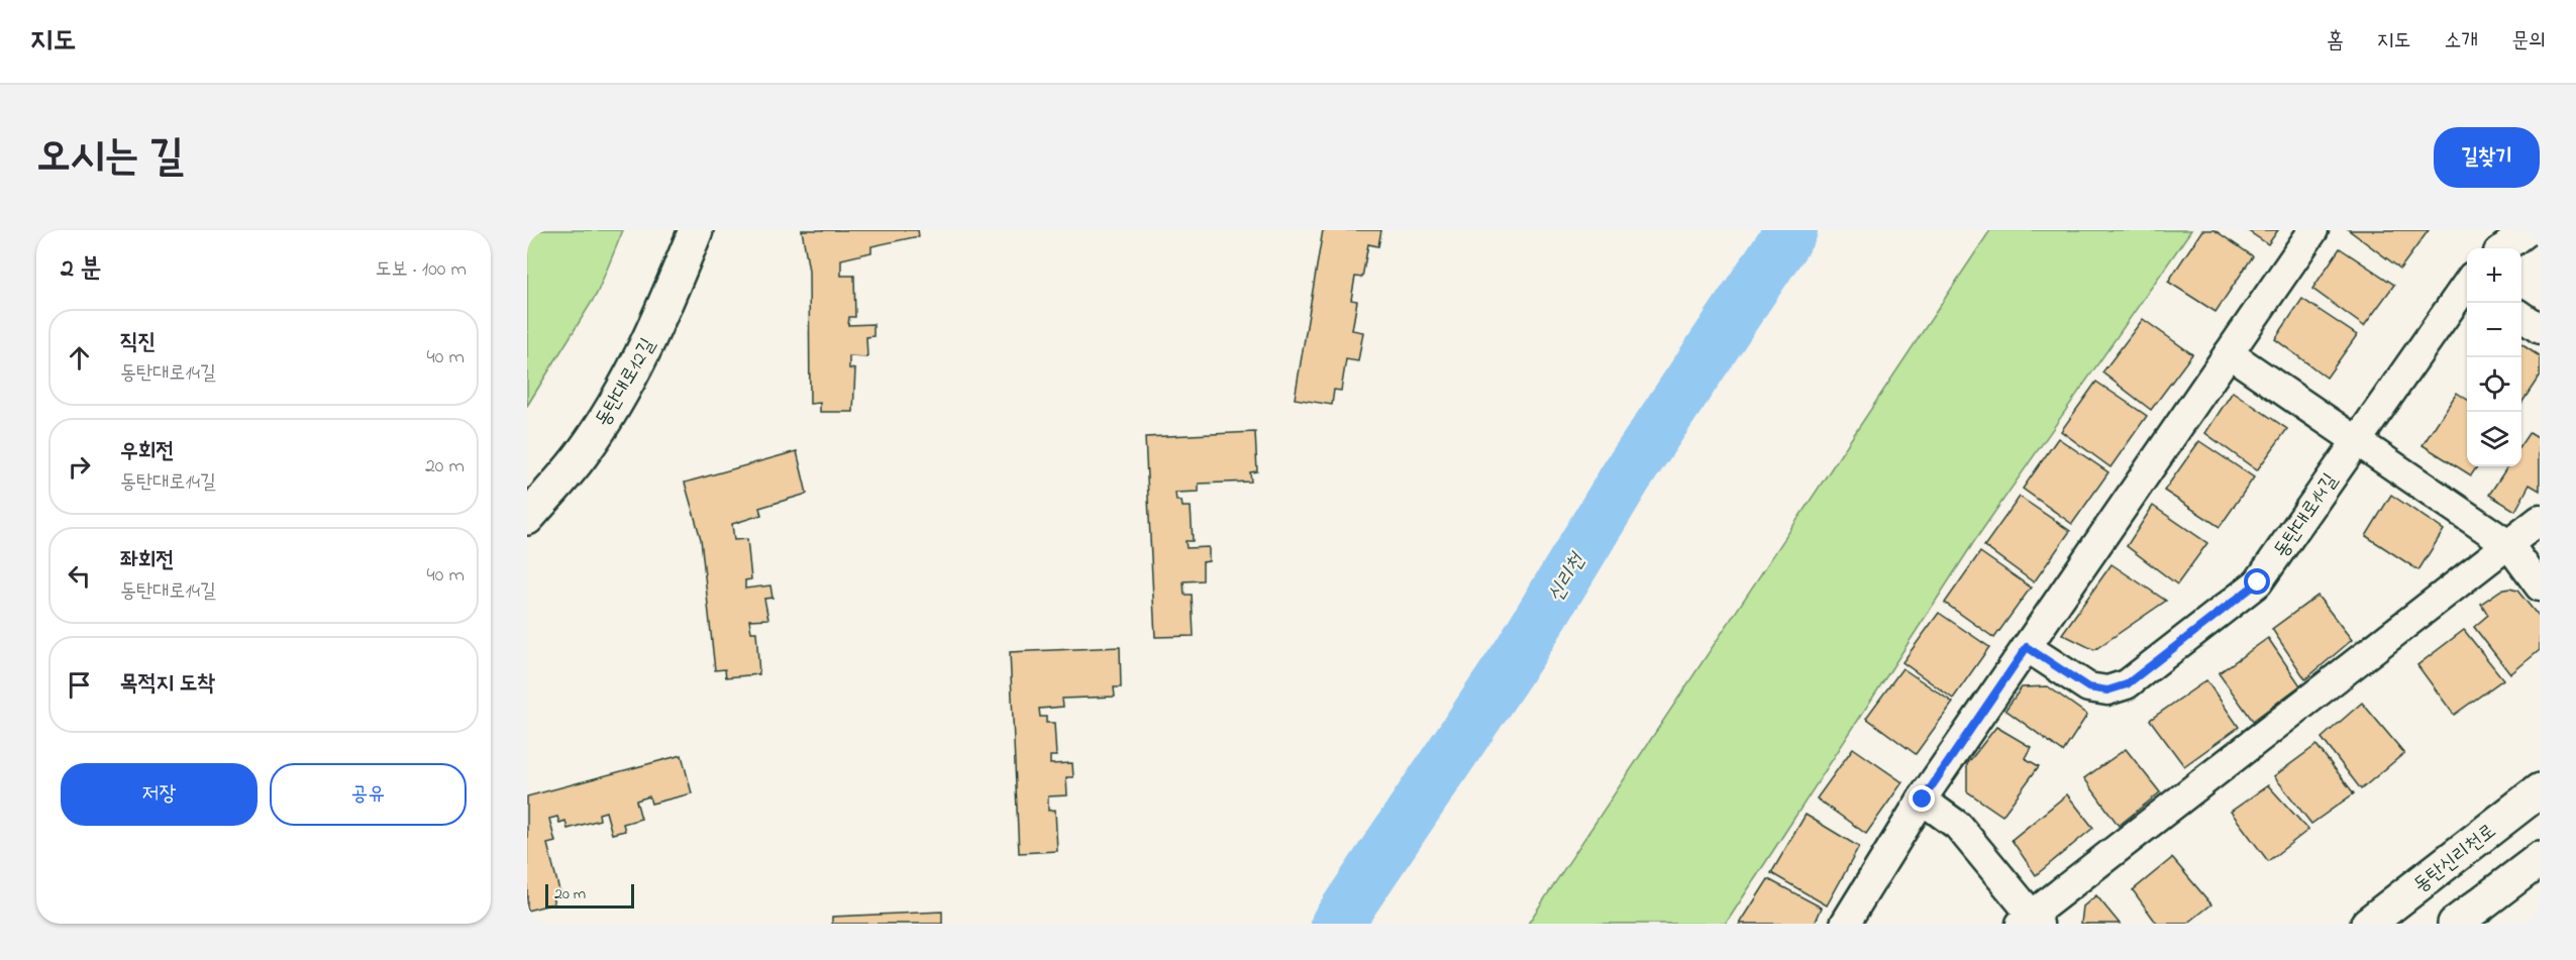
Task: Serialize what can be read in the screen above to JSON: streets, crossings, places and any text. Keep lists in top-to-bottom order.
{
  "streets": {
    "street": ["동탄대로12길", "동탄대로14길", "동탄신리천로"]
  },
  "water": ["신리천"],
  "scale_bar": "20 m",
  "page": {
    "header": "지도",
    "nav": [
      "홈",
      "지도",
      "소개",
      "문의"
    ],
    "title": "오시는 길",
    "buttons": [
      "길찾기",
      ["저장", "공유"]
    ],
    "heading": ["2 분", "도보 · 100 m"],
    "map_buttons": ["+", "−"],
    "list": [
      ["직진", "동탄대로14길", "40 m"],
      ["우회전", "동탄대로14길", "20 m"],
      ["좌회전", "동탄대로14길", "40 m"],
      "목적지 도착"
    ],
    "scale": "20 m"
  }
}
